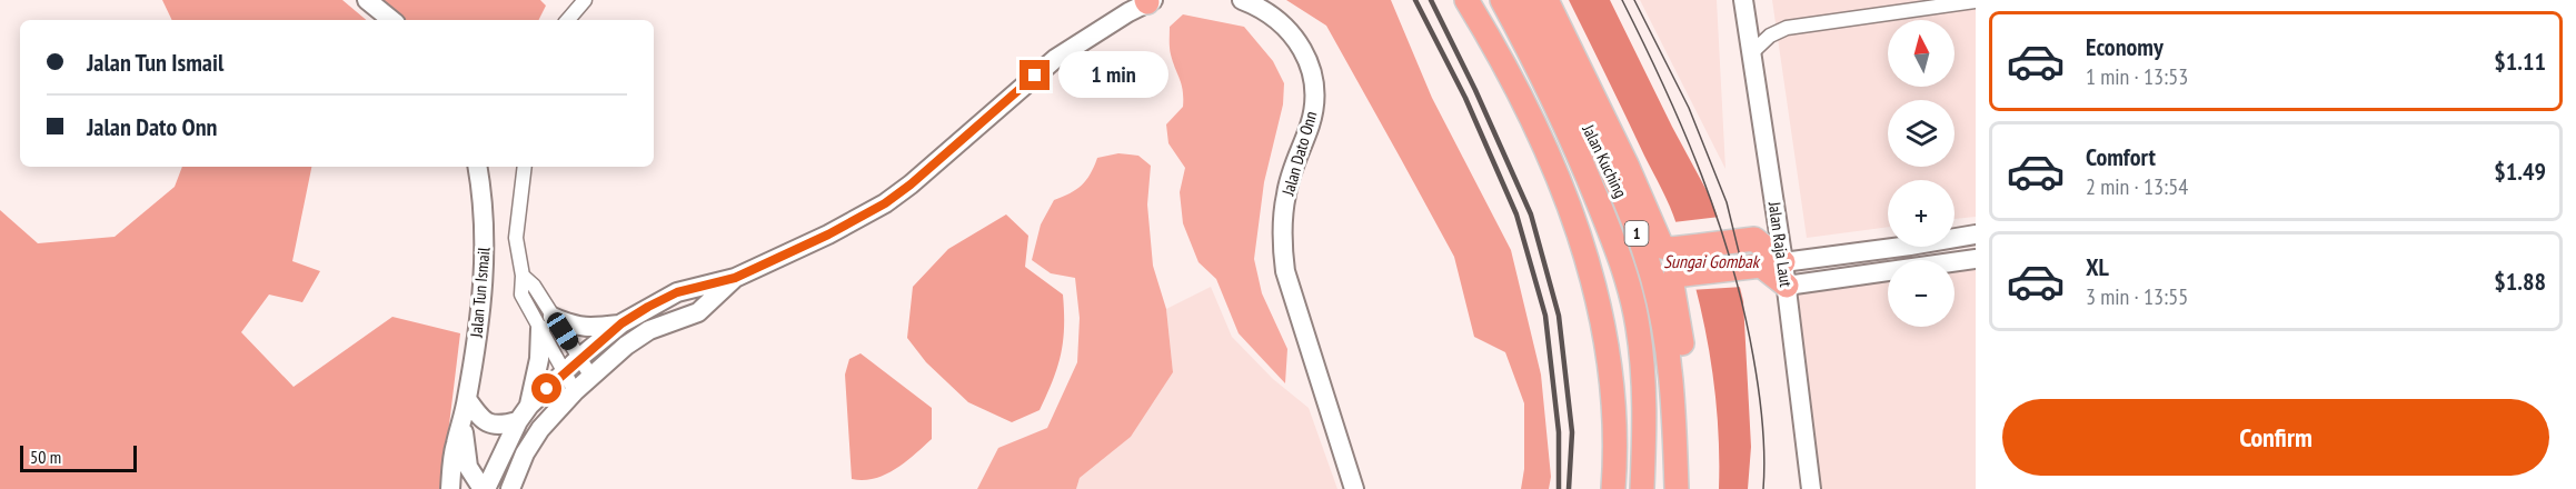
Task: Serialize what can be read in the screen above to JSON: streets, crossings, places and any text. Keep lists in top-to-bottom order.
{
  "streets": {
    "highway": ["Jalan Kuching", "1"],
    "street": ["Jalan Dato Onn", "Jalan Raja Laut", "Jalan Tun Ismail"]
  },
  "water": ["Sungai Gombak"],
  "scale_bar": "50 m",
  "north": "top",
  "page": {
    "list": [
      {
        "name": "Economy",
        "note": "1 min · 13:53",
        "value": "$1.11"
      },
      {
        "name": "Comfort",
        "note": "2 min · 13:54",
        "value": "$1.49"
      },
      {
        "name": "XL",
        "note": "3 min · 13:55",
        "value": "$1.88"
      }
    ],
    "map_buttons": ["+", "−"],
    "banner": ["Jalan Tun Ismail", "Jalan Dato Onn"],
    "bubble": "1 min",
    "buttons": "Confirm",
    "scale": "50 m"
  }
}
